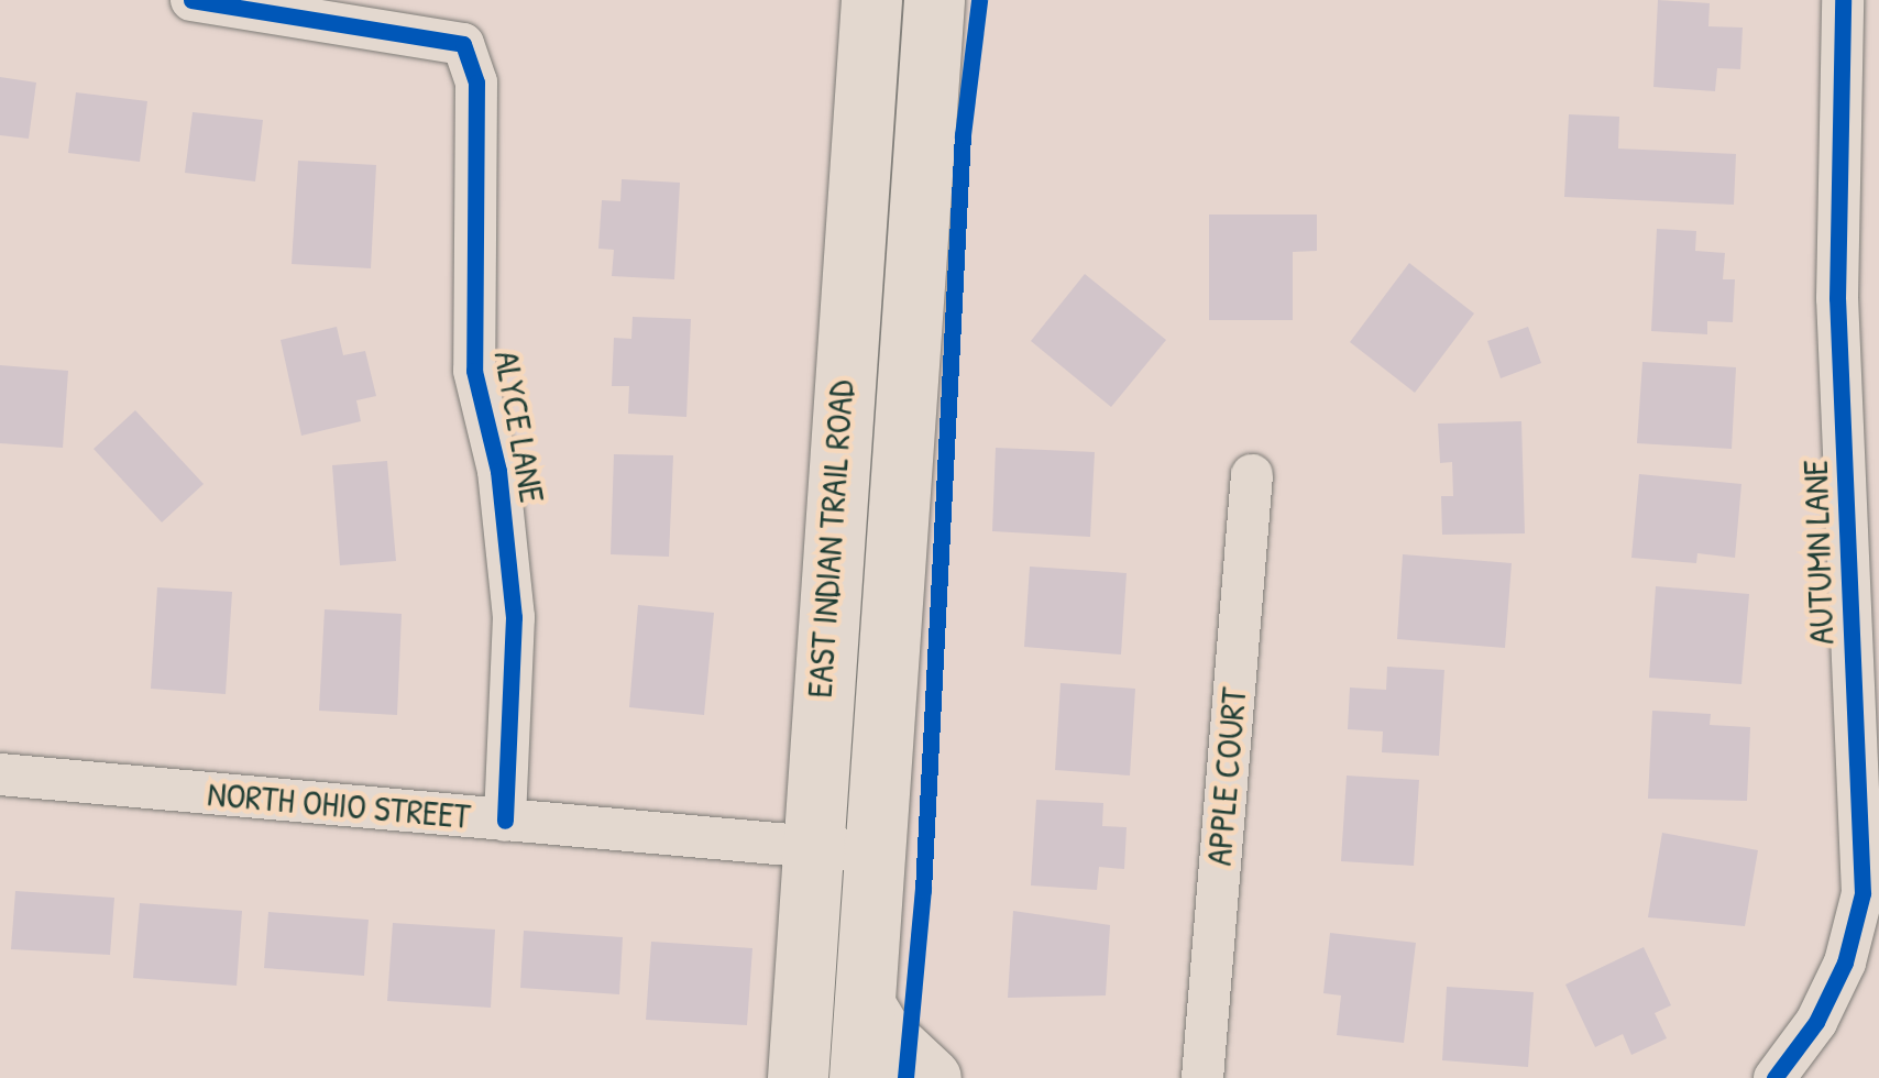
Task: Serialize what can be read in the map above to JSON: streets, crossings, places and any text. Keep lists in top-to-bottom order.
{
  "streets": {
    "main road": ["EAST INDIAN TRAIL ROAD"],
    "street": [
      "ALYCE LANE",
      "AUTUMN LANE",
      "APPLE COURT",
      "NORTH OHIO STREET"
    ]
  },
  "crossings": [
    ["ALYCE LANE", "NORTH OHIO STREET"],
    ["EAST INDIAN TRAIL ROAD", "NORTH OHIO STREET"]
  ]
}
